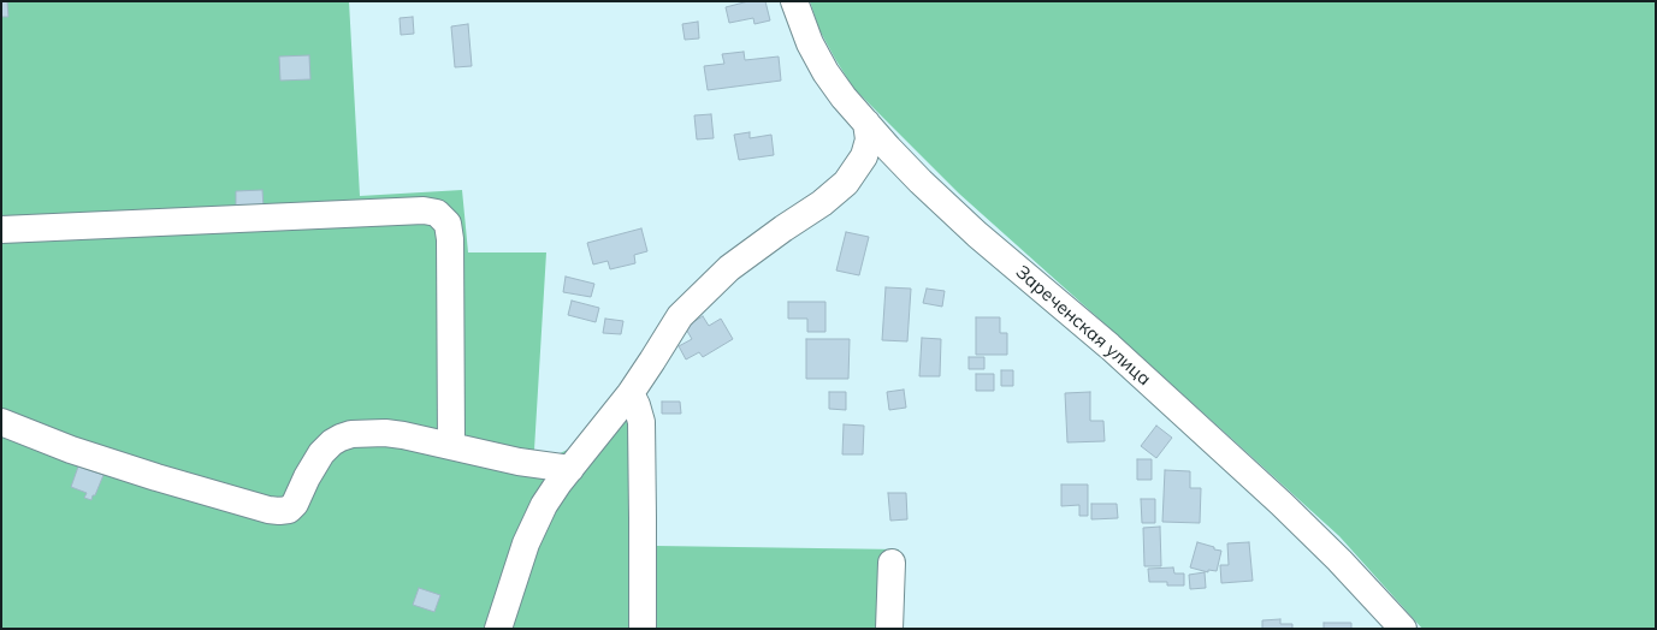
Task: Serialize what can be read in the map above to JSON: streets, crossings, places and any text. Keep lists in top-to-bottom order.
{
  "streets": {
    "street": ["Зареченская улица"]
  }
}
